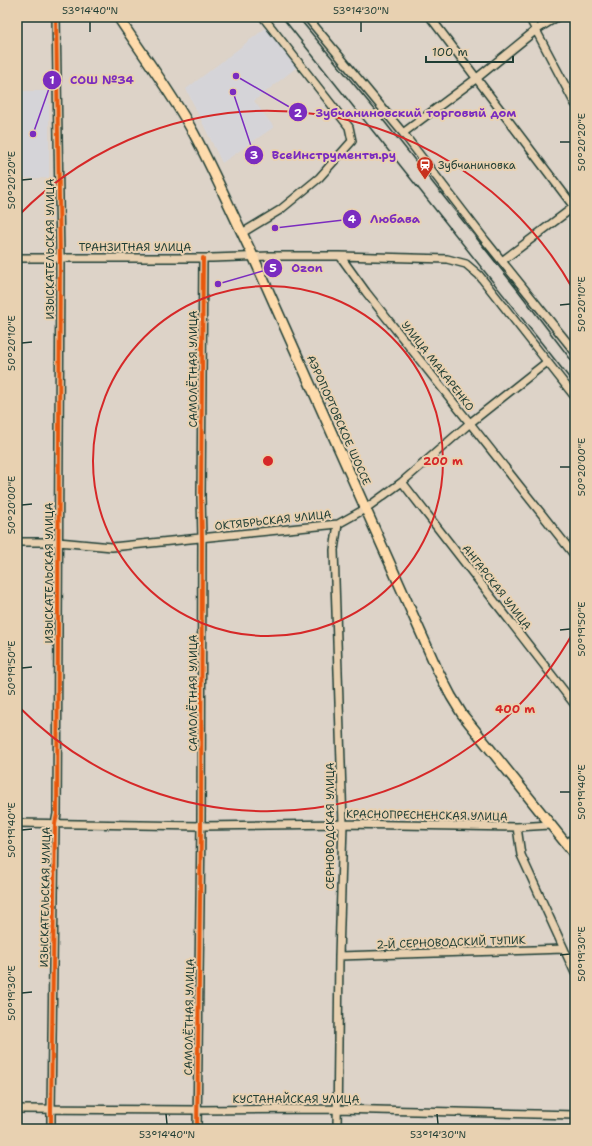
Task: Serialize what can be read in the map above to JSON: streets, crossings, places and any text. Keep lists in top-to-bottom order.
{
  "streets": {
    "main road": ["АЭРОПОРТОВСКОЕ ШОССЕ"],
    "street": [
      "ТРАНЗИТНАЯ УЛИЦА",
      "ИЗЫСКАТЕЛЬСКАЯ УЛИЦА",
      "УЛИЦА МАКАРЕНКО",
      "САМОЛЁТНАЯ УЛИЦА",
      "ОКТЯБРЬСКАЯ УЛИЦА",
      "АНГАРСКАЯ УЛИЦА",
      "КРАСНОПРЕСНЕНСКАЯ УЛИЦА",
      "СЕРНОВОДСКАЯ УЛИЦА",
      "2-Й СЕРНОВОДСКИЙ ТУПИК",
      "КУСТАНАЙСКАЯ УЛИЦА"
    ]
  },
  "crossings": [
    ["ТРАНЗИТНАЯ УЛИЦА", "ИЗЫСКАТЕЛЬСКАЯ УЛИЦА"],
    ["ТРАНЗИТНАЯ УЛИЦА", "САМОЛЁТНАЯ УЛИЦА"],
    ["ТРАНЗИТНАЯ УЛИЦА", "АЭРОПОРТОВСКОЕ ШОССЕ"],
    ["ИЗЫСКАТЕЛЬСКАЯ УЛИЦА", "ОКТЯБРЬСКАЯ УЛИЦА"],
    ["ИЗЫСКАТЕЛЬСКАЯ УЛИЦА", "КРАСНОПРЕСНЕНСКАЯ УЛИЦА"],
    ["ИЗЫСКАТЕЛЬСКАЯ УЛИЦА", "КУСТАНАЙСКАЯ УЛИЦА"],
    ["УЛИЦА МАКАРЕНКО", "ОКТЯБРЬСКАЯ УЛИЦА"],
    ["САМОЛЁТНАЯ УЛИЦА", "ОКТЯБРЬСКАЯ УЛИЦА"],
    ["САМОЛЁТНАЯ УЛИЦА", "КРАСНОПРЕСНЕНСКАЯ УЛИЦА"],
    ["САМОЛЁТНАЯ УЛИЦА", "КУСТАНАЙСКАЯ УЛИЦА"],
    ["АЭРОПОРТОВСКОЕ ШОССЕ", "ОКТЯБРЬСКАЯ УЛИЦА"],
    ["АЭРОПОРТОВСКОЕ ШОССЕ", "КРАСНОПРЕСНЕНСКАЯ УЛИЦА"],
    ["ОКТЯБРЬСКАЯ УЛИЦА", "АНГАРСКАЯ УЛИЦА"],
    ["ОКТЯБРЬСКАЯ УЛИЦА", "СЕРНОВОДСКАЯ УЛИЦА"],
    ["КРАСНОПРЕСНЕНСКАЯ УЛИЦА", "СЕРНОВОДСКАЯ УЛИЦА"],
    ["СЕРНОВОДСКАЯ УЛИЦА", "2-Й СЕРНОВОДСКИЙ ТУПИК"],
    ["СЕРНОВОДСКАЯ УЛИЦА", "КУСТАНАЙСКАЯ УЛИЦА"]
  ],
  "places": {
    "other": [
      "Зубчаниновский торговый дом",
      "ВсеИнструменты.ру",
      "СОШ №34",
      "Любава",
      "Ozon"
    ],
    "station": ["Зубчаниновка"]
  },
  "scale_bar": "100 m",
  "coordinates": [
    "53°14'40\"N",
    "53°14'30\"N",
    "50°20'20\"E",
    "50°20'10\"E",
    "50°20'00\"E",
    "50°19'50\"E",
    "50°19'40\"E",
    "50°19'30\"E"
  ],
  "rings": ["200 m", "400 m"]
}
